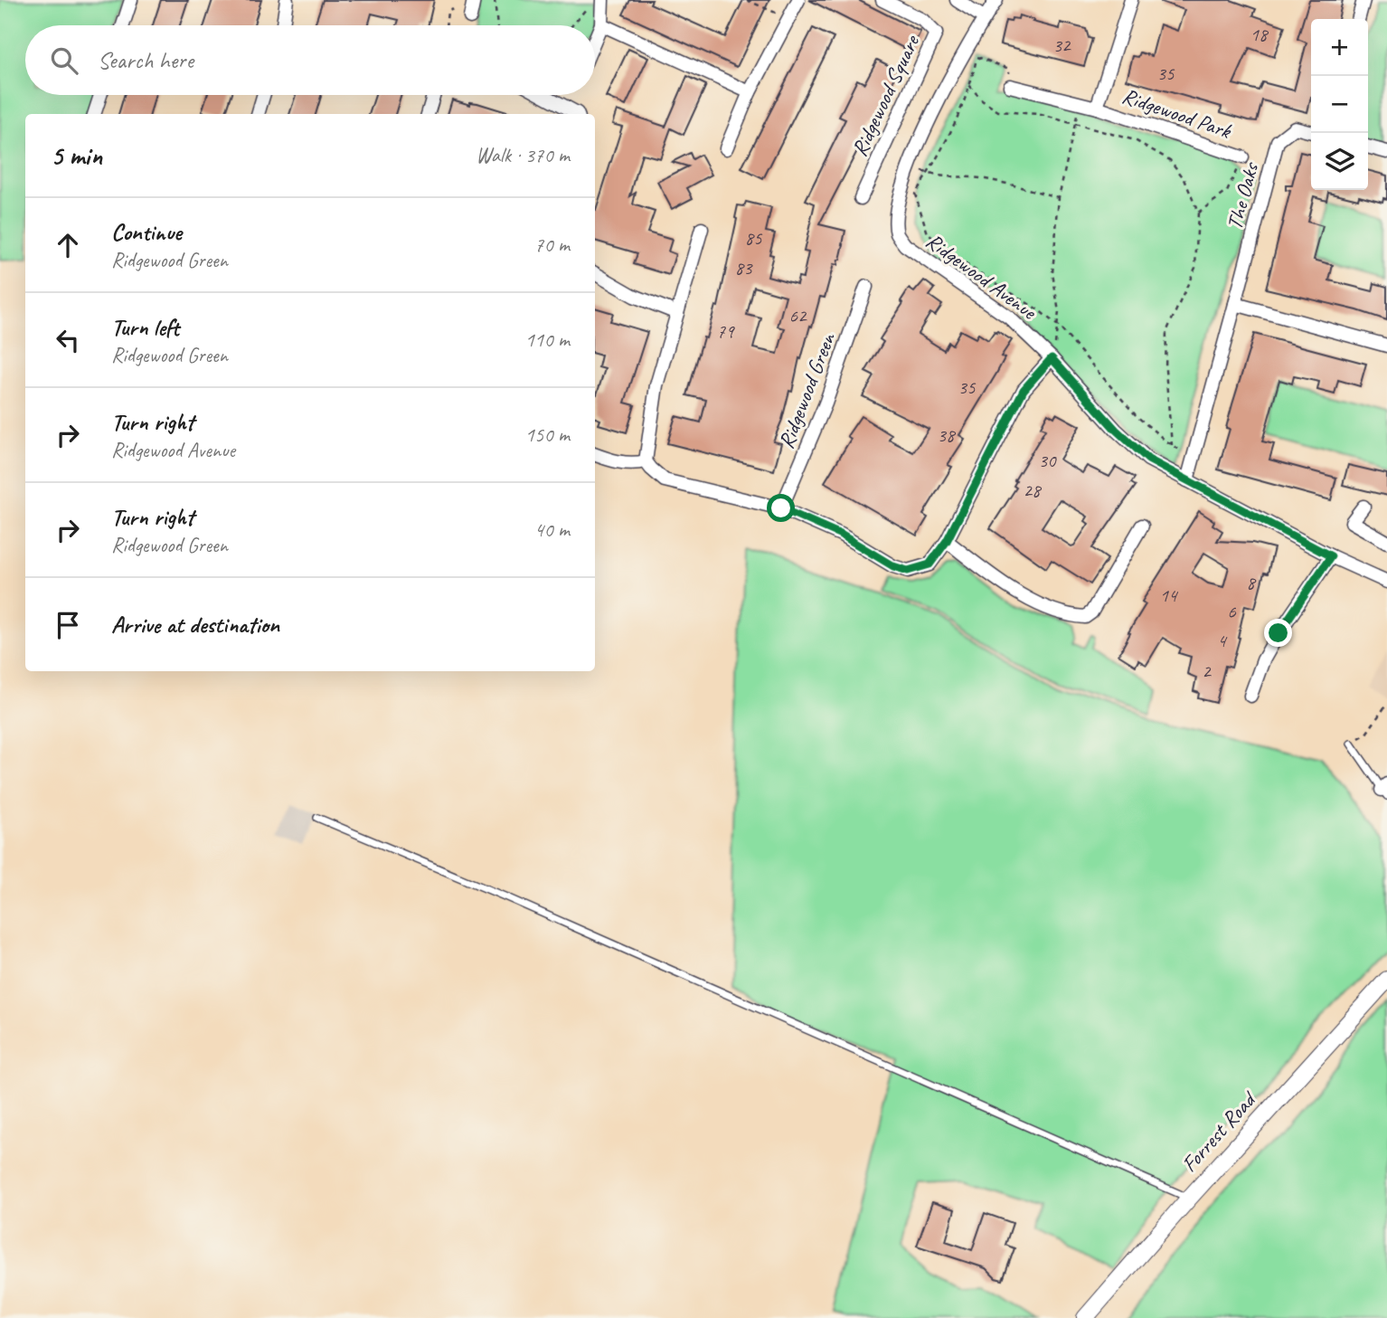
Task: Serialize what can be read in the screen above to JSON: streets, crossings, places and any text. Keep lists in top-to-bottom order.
{
  "streets": {
    "street": [
      "Ridgewood Square",
      "Ridgewood Park",
      "The Oaks",
      "Ridgewood Avenue",
      "Ridgewood Green",
      "Forrest Road"
    ]
  },
  "crossings": [
    ["The Oaks", "Ridgewood Avenue"]
  ],
  "house_numbers": [
    "18",
    "32",
    "35",
    "85",
    "83",
    "62",
    "79",
    "35",
    "38",
    "30",
    "28",
    "8",
    "14",
    "6",
    "4",
    "2"
  ],
  "page": {
    "map_buttons": ["+", "−"],
    "search": "Search here",
    "heading": ["5 min", "Walk · 370 m"],
    "list": [
      ["Continue", "Ridgewood Green", "70 m"],
      ["Turn left", "Ridgewood Green", "110 m"],
      ["Turn right", "Ridgewood Avenue", "150 m"],
      ["Turn right", "Ridgewood Green", "40 m"],
      "Arrive at destination"
    ]
  }
}
